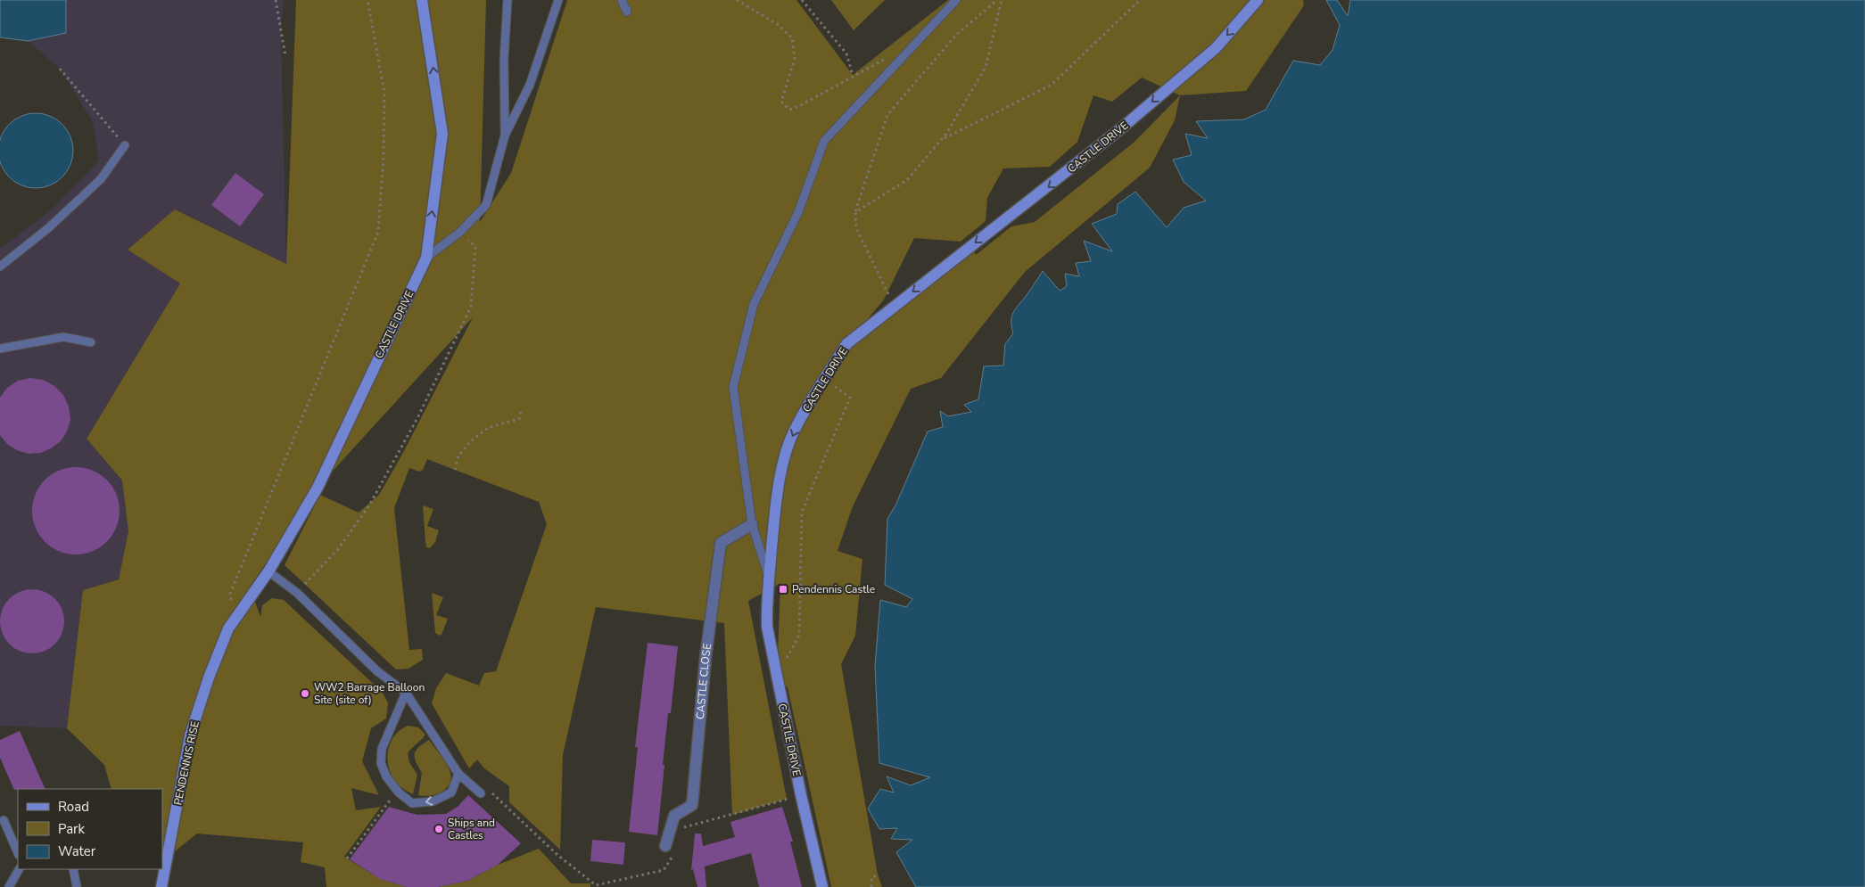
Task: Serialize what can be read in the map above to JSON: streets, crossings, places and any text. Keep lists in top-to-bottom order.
{
  "streets": {
    "street": ["CASTLE DRIVE", "CASTLE CLOSE", "PENDENNIS RISE"]
  },
  "crossings": [
    ["CASTLE DRIVE", "PENDENNIS RISE"]
  ],
  "places": {
    "transit": ["Pendennis Castle"],
    "other": ["WW2 Barrage Balloon Site (site of)", "Ships and Castles"]
  },
  "legend": ["Road", "Park", "Water"]
}
